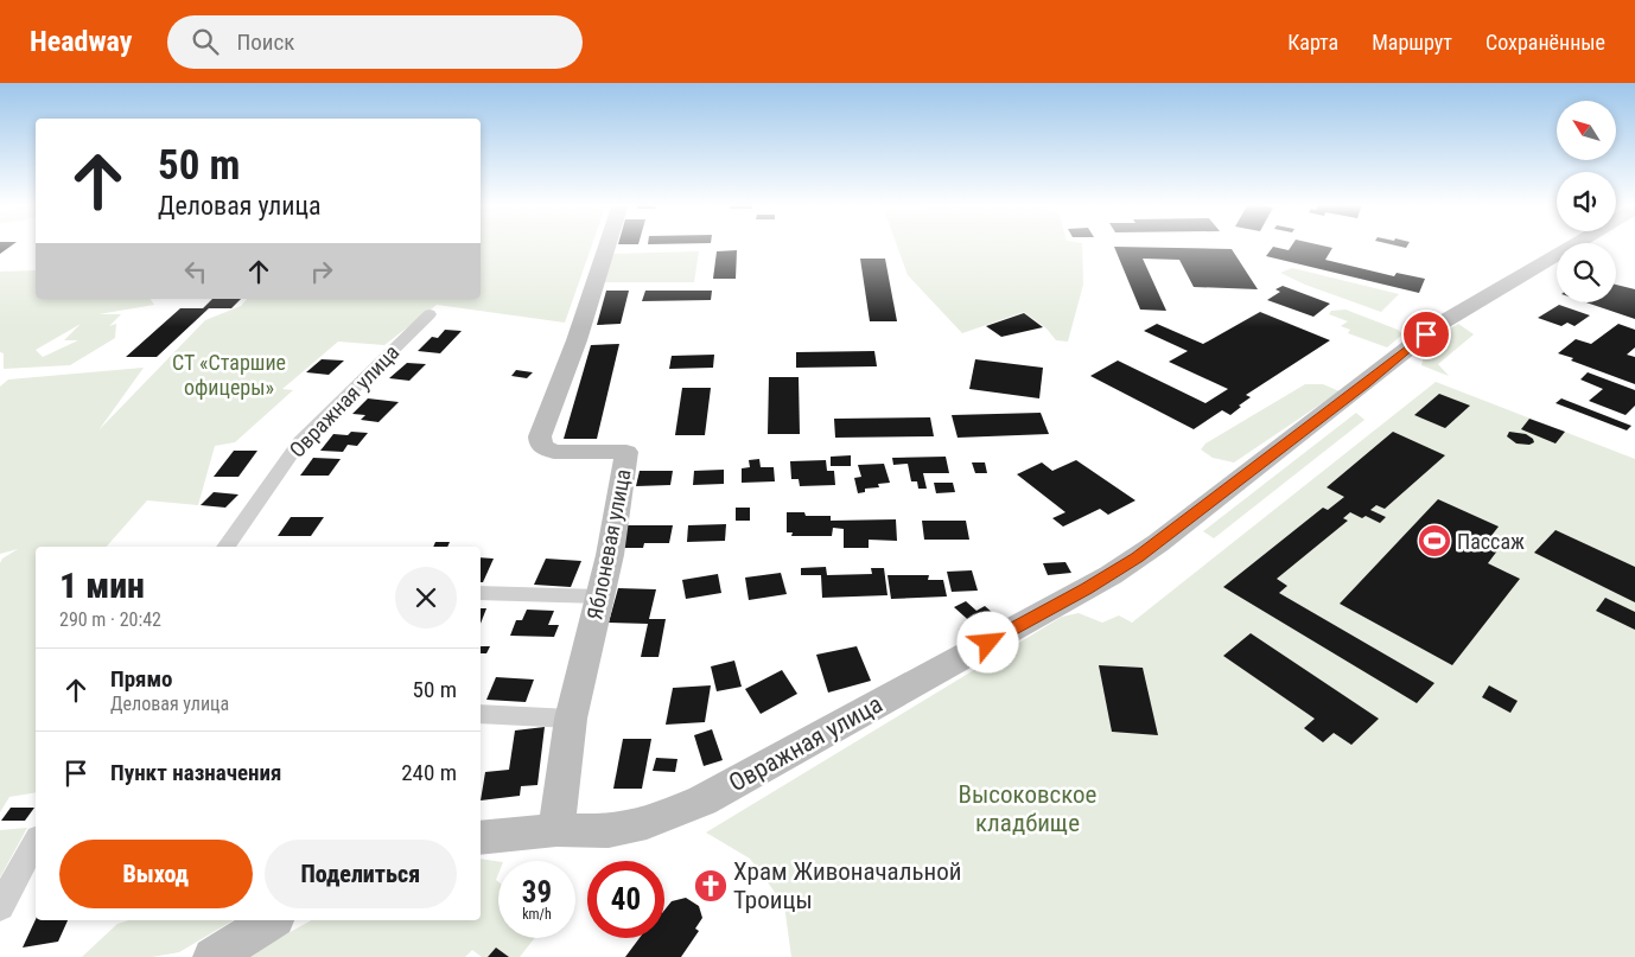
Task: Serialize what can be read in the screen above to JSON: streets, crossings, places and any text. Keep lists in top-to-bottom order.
{
  "streets": {
    "street": ["Овражная улица", "Яблоневая улица"]
  },
  "crossings": [
    ["Овражная улица", "Яблоневая улица"]
  ],
  "parks": ["СТ «Старшие офицеры»", "Высоковское кладбище"],
  "places": {
    "sports": ["Пассаж"],
    "church": ["Храм Живоначальной Троицы"]
  },
  "north": "top left",
  "page": {
    "header": "Headway",
    "search": "Поиск",
    "nav": ["Карта", "Маршрут", "Сохранённые"],
    "turn": ["50 m", "Деловая улица"],
    "heading": ["1 мин", "290 m · 20:42"],
    "list": [
      {
        "name": "Прямо",
        "note": "Деловая улица",
        "value": "50 m"
      },
      {
        "name": "Пункт назначения",
        "value": "240 m"
      }
    ],
    "buttons": ["Выход", "Поделиться"],
    "speed": "39 km/h",
    "limit": "40"
  }
}
